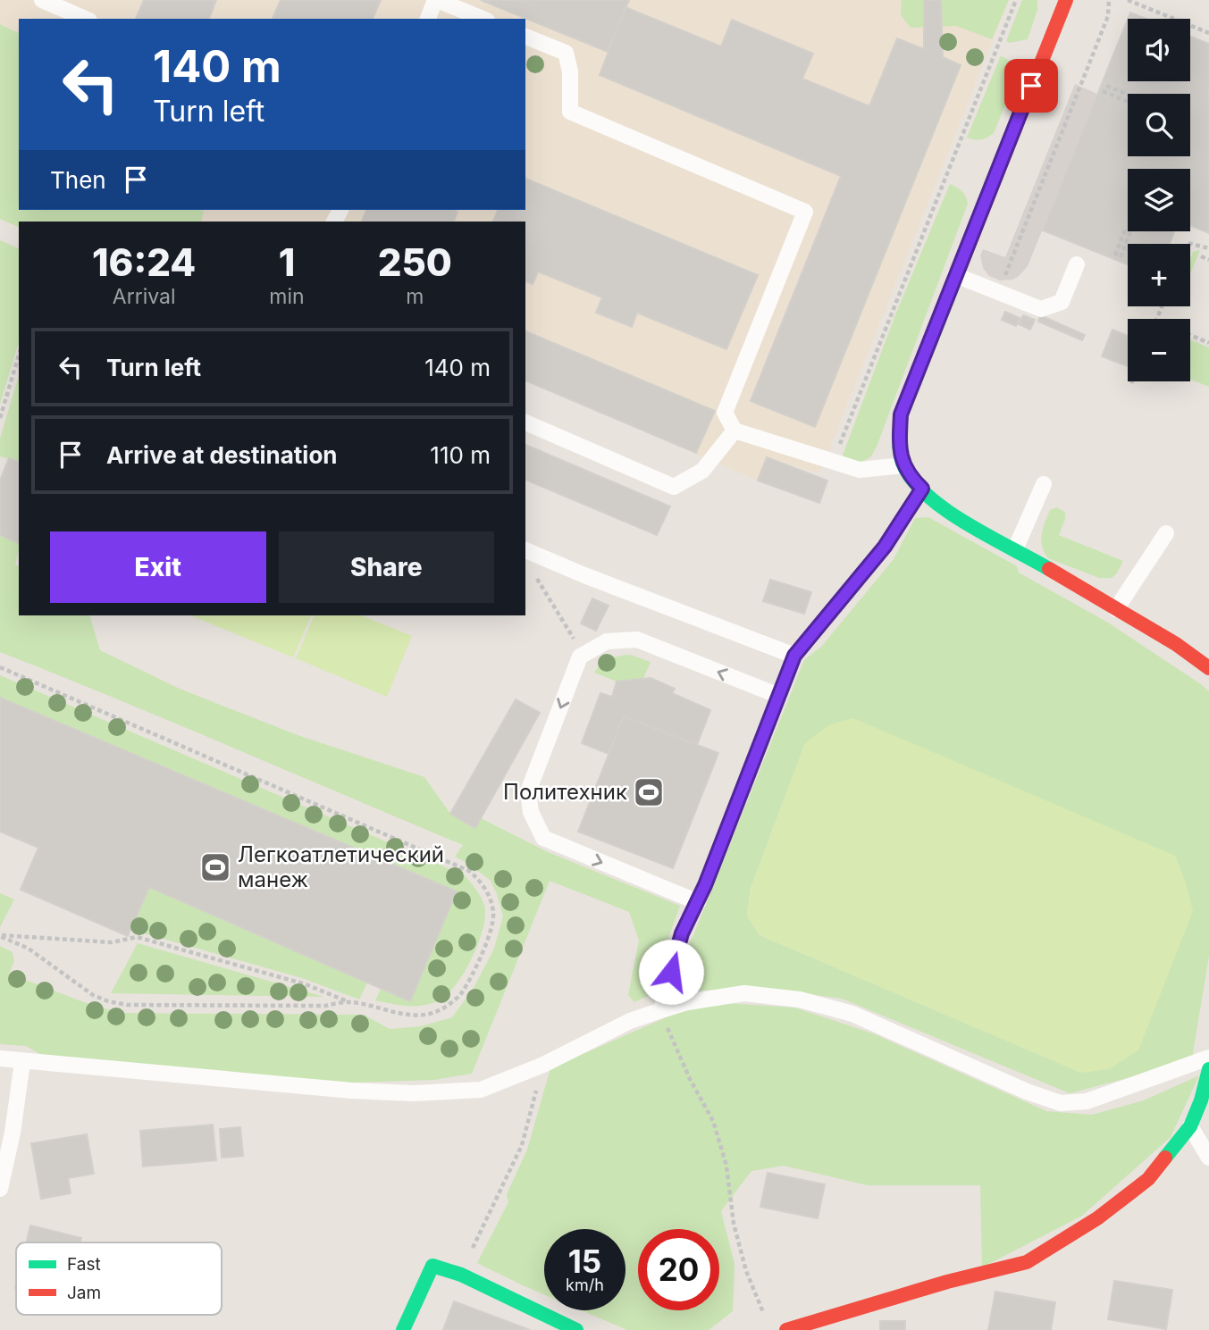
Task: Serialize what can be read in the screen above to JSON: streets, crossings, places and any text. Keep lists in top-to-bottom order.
{
  "places": {
    "sports": ["Политехник", "Легкоатлетический манеж"]
  },
  "legend": ["Fast", "Jam"],
  "page": {
    "map_buttons": ["+", "−"],
    "turn": ["140 m", "Turn left"],
    "then": "Then",
    "eta": [
      "16:24",
      "Arrival",
      "1",
      "min",
      "250",
      "m"
    ],
    "list": [
      {
        "name": "Turn left",
        "value": "140 m"
      },
      {
        "name": "Arrive at destination",
        "value": "110 m"
      }
    ],
    "buttons": ["Exit", "Share"],
    "speed": "15 km/h",
    "limit": "20"
  }
}
